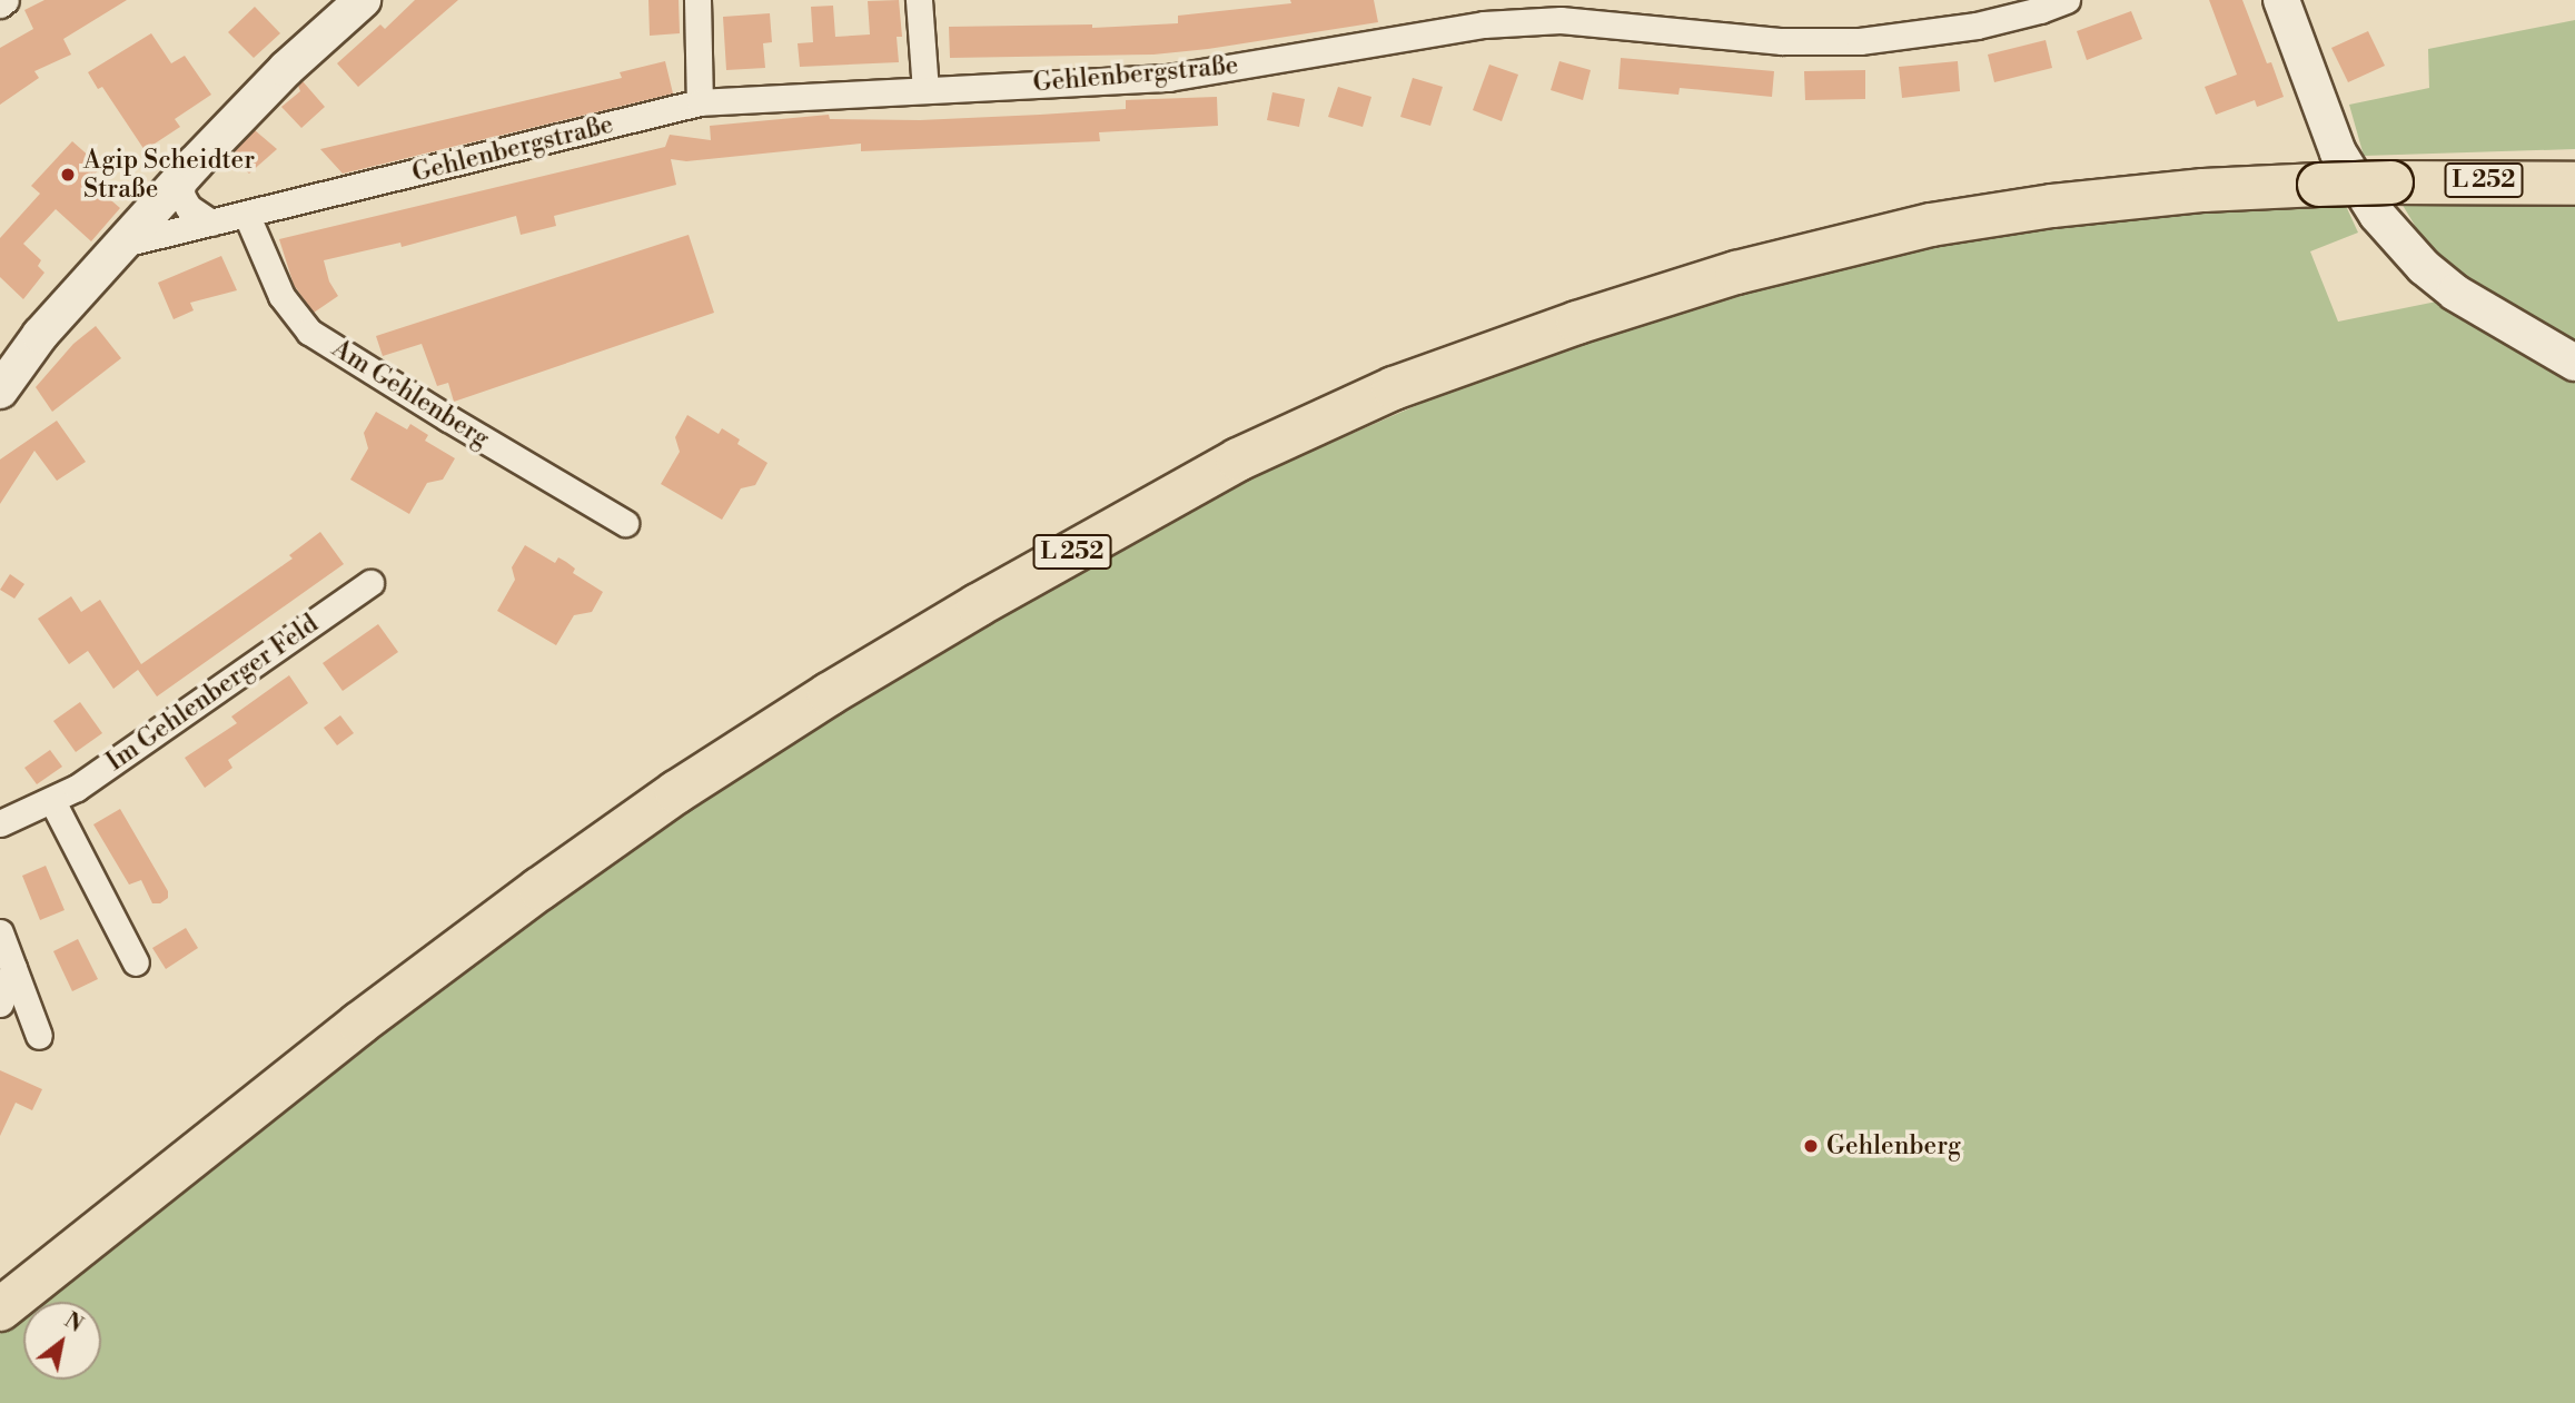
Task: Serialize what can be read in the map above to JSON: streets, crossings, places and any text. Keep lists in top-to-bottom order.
{
  "streets": {
    "highway": ["L 252"],
    "street": ["Gehlenbergstraße", "Am Gehlenberg", "Im Gehlenberger Feld"]
  },
  "crossings": [
    ["Gehlenbergstraße", "Am Gehlenberg"]
  ],
  "places": ["Agip Scheidter Straße", "Gehlenberg"],
  "north": "top right"
}
